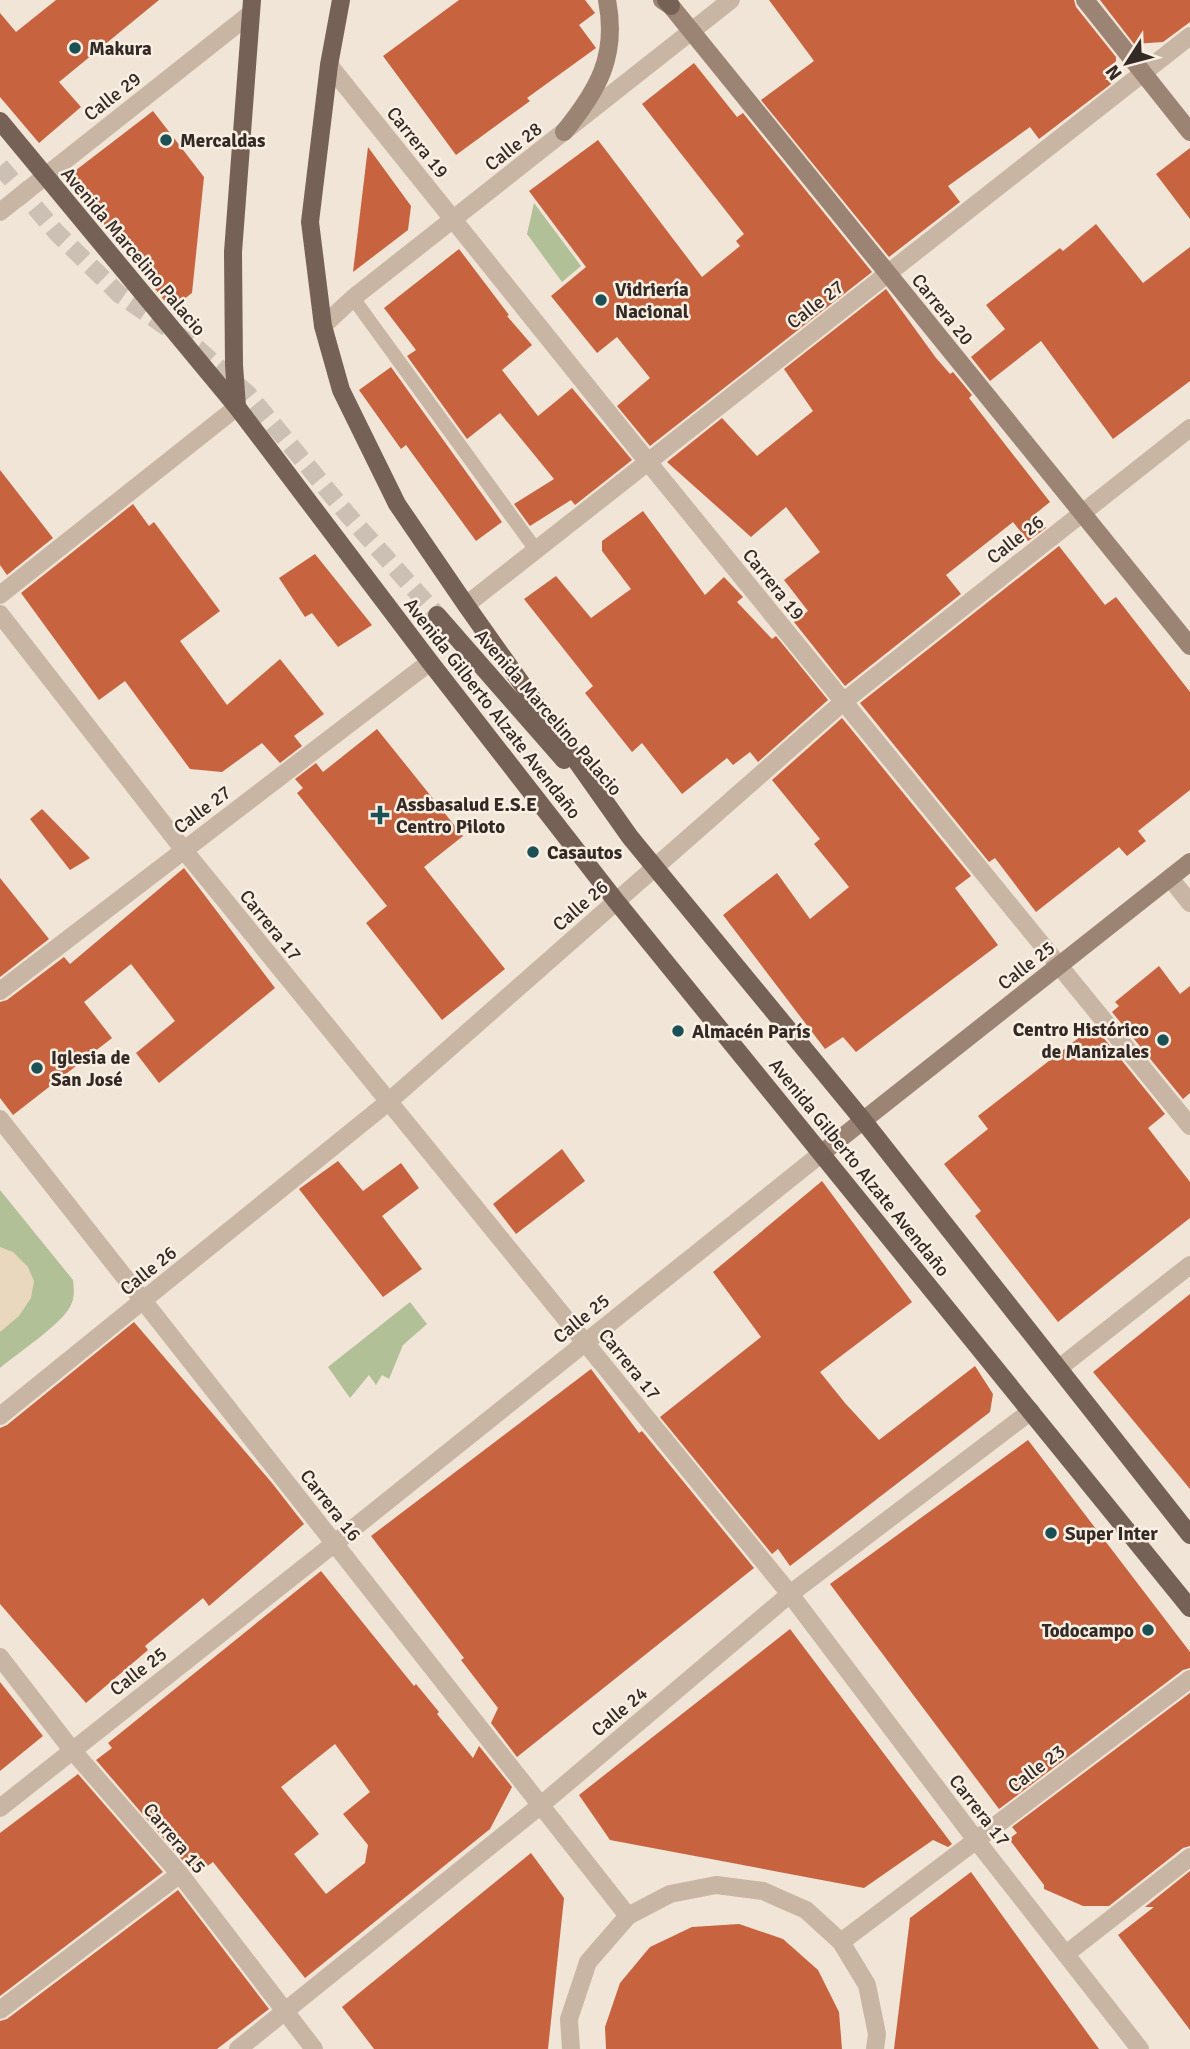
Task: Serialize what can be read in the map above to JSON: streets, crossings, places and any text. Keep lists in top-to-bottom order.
{
  "streets": {
    "main road": [
      "Avenida Marcelino Palacio",
      "Carrera 20",
      "Avenida Gilberto Alzate Avendaño",
      "Calle 25"
    ],
    "street": [
      "Calle 29",
      "Carrera 19",
      "Calle 28",
      "Calle 27",
      "Calle 26",
      "Carrera 17",
      "Carrera 16",
      "Calle 24",
      "Calle 23",
      "Carrera 15"
    ]
  },
  "crossings": [
    ["Calle 29", "Avenida Marcelino Palacio"],
    ["Carrera 19", "Calle 28"],
    ["Carrera 19", "Calle 27"],
    ["Carrera 19", "Calle 26"],
    ["Carrera 19", "Avenida Gilberto Alzate Avendaño"],
    ["Carrera 19", "Calle 25"],
    ["Calle 28", "Carrera 20"],
    ["Calle 28", "Avenida Gilberto Alzate Avendaño"],
    ["Avenida Marcelino Palacio", "Avenida Gilberto Alzate Avendaño"],
    ["Calle 27", "Carrera 20"],
    ["Calle 27", "Avenida Gilberto Alzate Avendaño"],
    ["Calle 27", "Carrera 17"],
    ["Carrera 20", "Calle 26"],
    ["Calle 26", "Avenida Gilberto Alzate Avendaño"],
    ["Calle 26", "Carrera 17"],
    ["Calle 26", "Carrera 16"],
    ["Avenida Gilberto Alzate Avendaño", "Calle 25"],
    ["Avenida Gilberto Alzate Avendaño", "Calle 24"],
    ["Carrera 17", "Calle 25"],
    ["Carrera 17", "Calle 24"],
    ["Carrera 17", "Calle 23"],
    ["Calle 25", "Carrera 16"],
    ["Calle 25", "Carrera 15"],
    ["Carrera 16", "Calle 24"],
    ["Calle 24", "Carrera 15"]
  ],
  "places": {
    "other": [
      "Makura",
      "Mercaldas",
      "Vidriería Nacional",
      "Casautos",
      "Almacén París",
      "Centro Histórico de Manizales",
      "Iglesia de San José",
      "Super Inter",
      "Todocampo"
    ],
    "health": ["Assbasalud E.S.E Centro Piloto"]
  },
  "north": "bottom left"
}
